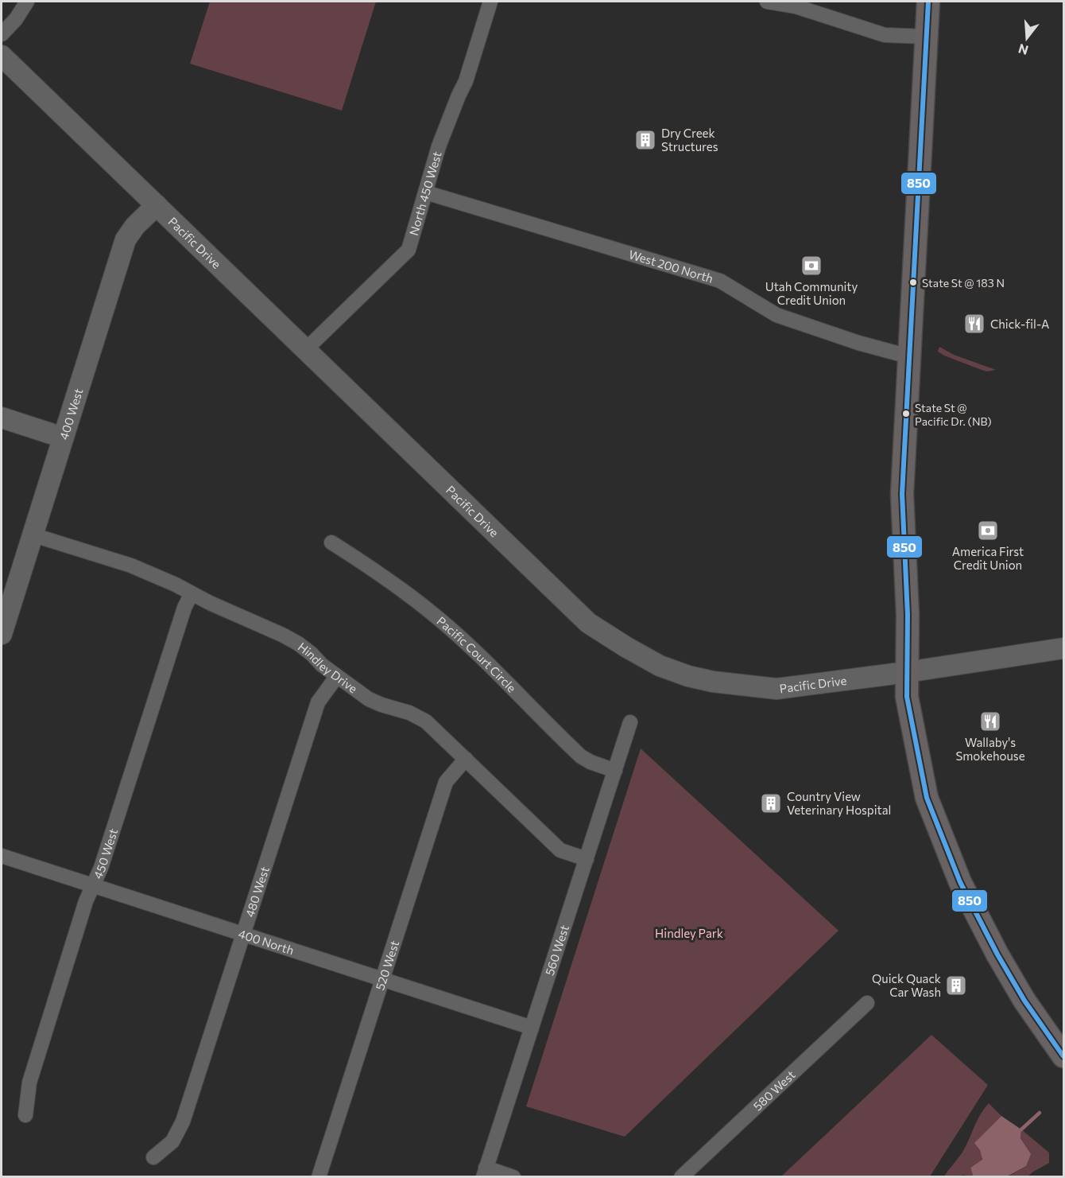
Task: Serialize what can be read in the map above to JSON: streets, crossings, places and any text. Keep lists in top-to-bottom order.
{
  "streets": {
    "street": [
      "North 450 West",
      "Pacific Drive",
      "West 200 North",
      "400 West",
      "Pacific Court Circle",
      "Hindley Drive",
      "450 West",
      "480 West",
      "400 North",
      "560 West",
      "520 West",
      "580 West"
    ]
  },
  "crossings": [
    ["North 450 West", "Pacific Drive"],
    ["North 450 West", "West 200 North"],
    ["Pacific Drive", "400 West"],
    ["400 West", "Hindley Drive"],
    ["Pacific Court Circle", "560 West"],
    ["Hindley Drive", "450 West"],
    ["Hindley Drive", "480 West"],
    ["Hindley Drive", "560 West"],
    ["Hindley Drive", "520 West"],
    ["450 West", "400 North"],
    ["480 West", "400 North"],
    ["400 North", "560 West"],
    ["400 North", "520 West"]
  ],
  "parks": ["Hindley Park"],
  "places": {
    "building": ["Dry Creek Structures", "Country View Veterinary Hospital", "Quick Quack Car Wash"],
    "bank": ["Utah Community Credit Union", "America First Credit Union"],
    "other": ["State St @ 183 N", "State St @ Pacific Dr. (NB)"],
    "restaurant": ["Chick-fil-A", "Wallaby's Smokehouse"]
  },
  "lines": ["transit line 850"],
  "north": "bottom"
}
